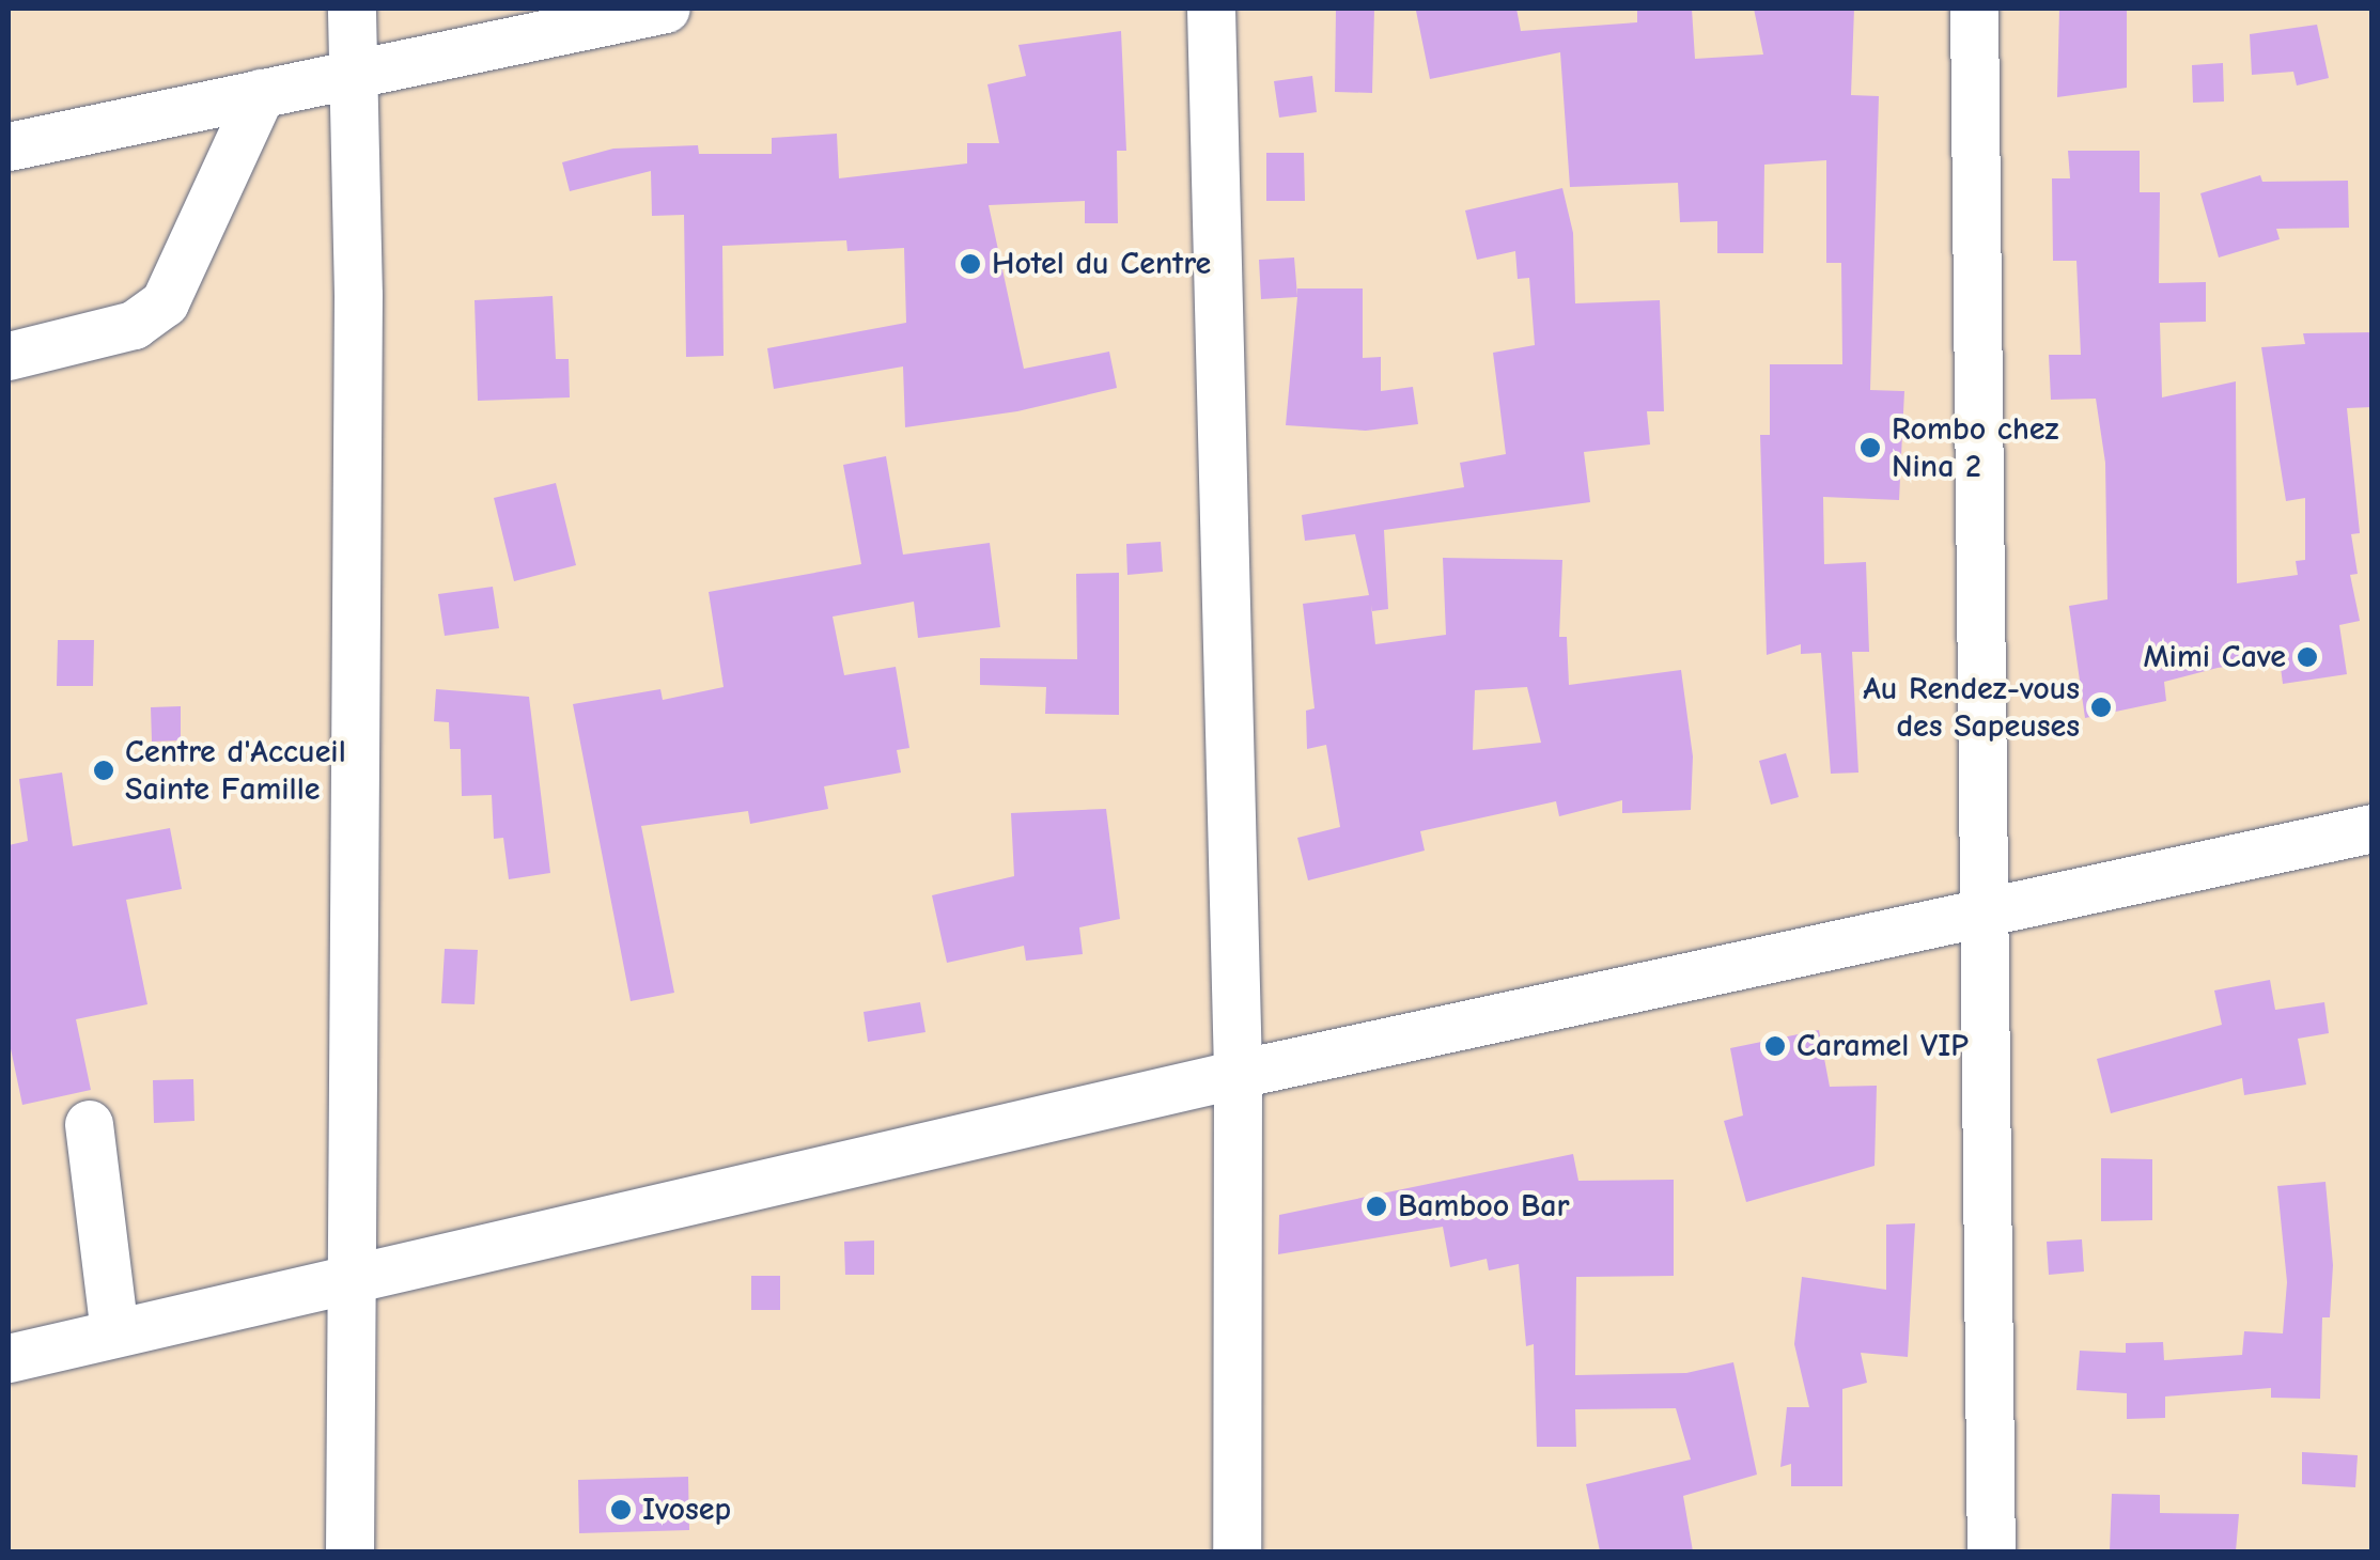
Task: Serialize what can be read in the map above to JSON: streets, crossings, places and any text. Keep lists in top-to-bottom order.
{
  "places": [
    "Hotel du Centre",
    "Rombo chez Nina 2",
    "Mimi Cave",
    "Au Rendez-vous des Sapeuses",
    "Centre d'Accueil Sainte Famille",
    "Caramel VIP",
    "Bamboo Bar",
    "Ivosep"
  ]
}
